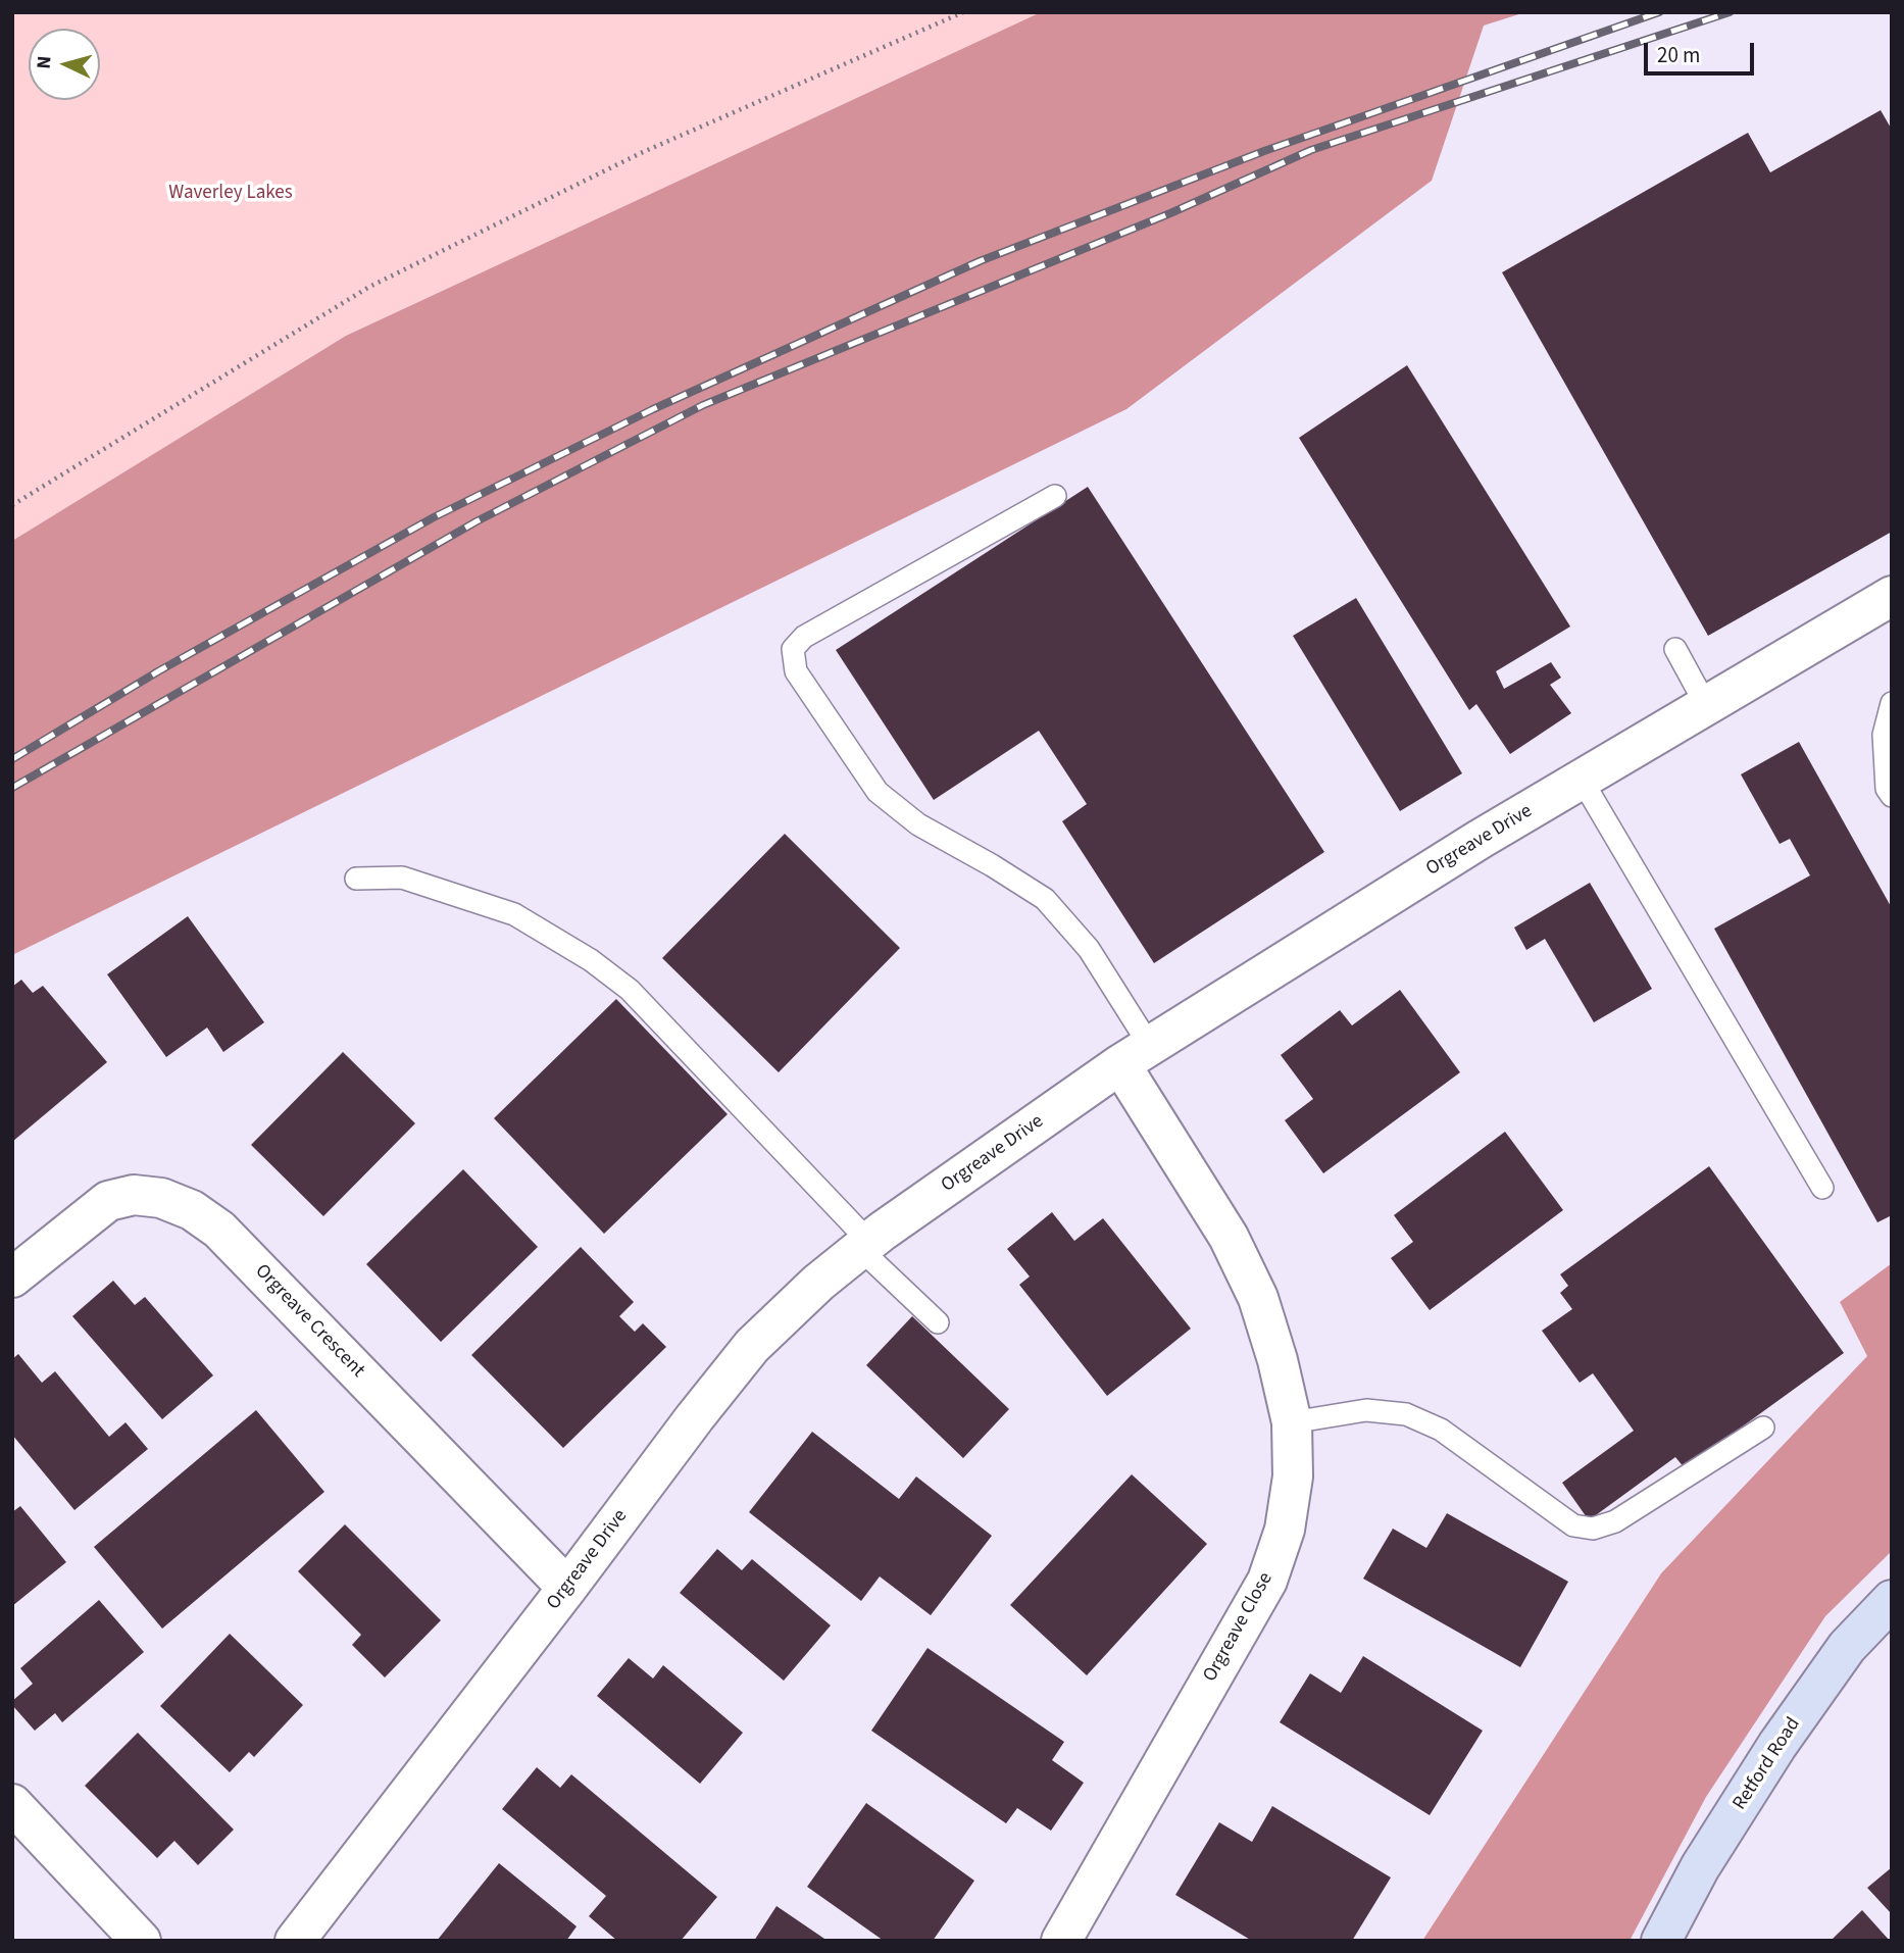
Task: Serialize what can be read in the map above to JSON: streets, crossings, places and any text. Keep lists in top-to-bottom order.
{
  "streets": {
    "main road": ["Retford Road"],
    "street": ["Orgreave Drive", "Orgreave Crescent", "Orgreave Close"]
  },
  "crossings": [
    ["Orgreave Drive", "Orgreave Crescent"],
    ["Orgreave Drive", "Orgreave Close"]
  ],
  "parks": ["Waverley Lakes"],
  "scale_bar": "20 m",
  "north": "left"
}
